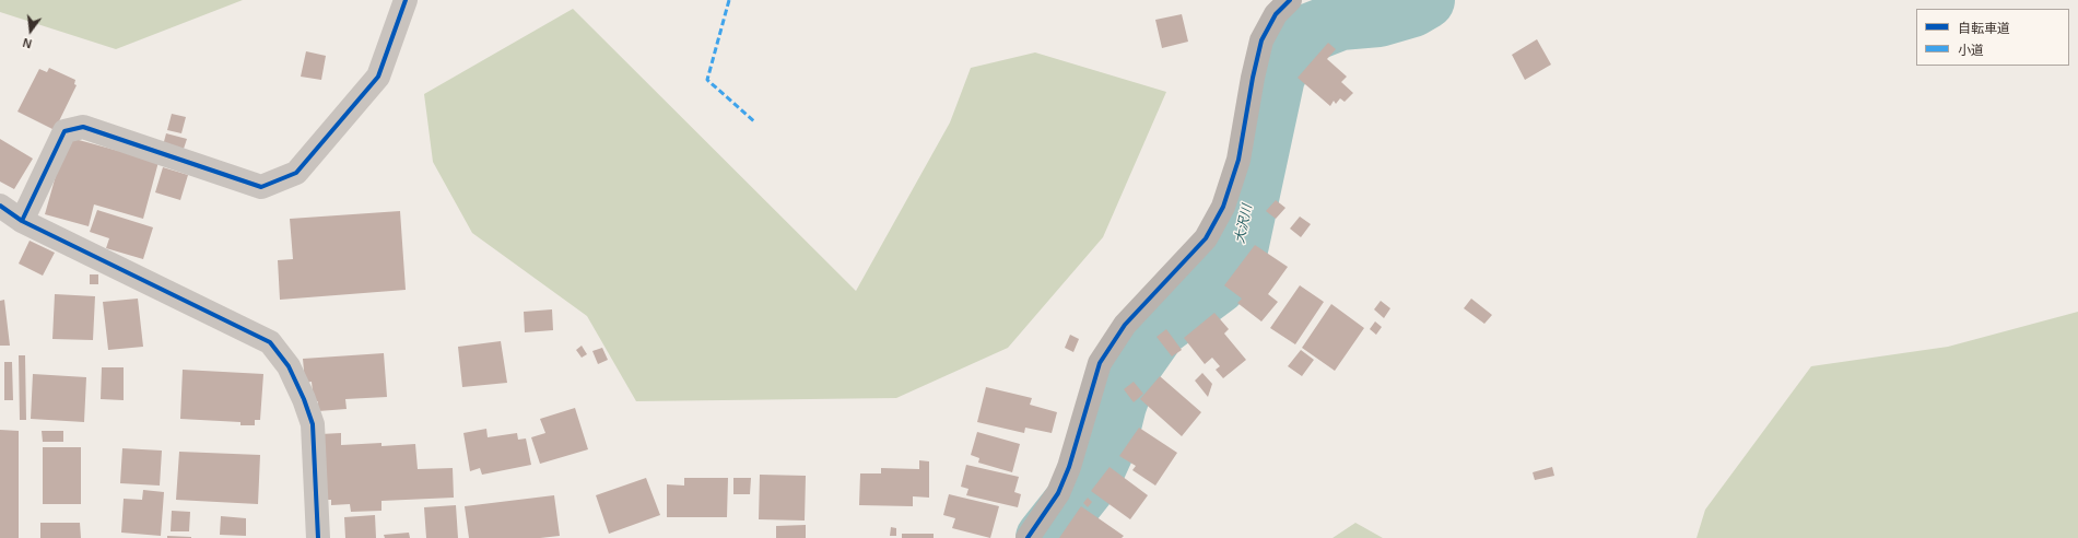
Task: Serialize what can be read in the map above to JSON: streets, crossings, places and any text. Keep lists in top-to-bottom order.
{
  "water": ["大沢川"],
  "legend": ["自転車道", "小道"],
  "north": "bottom"
}
